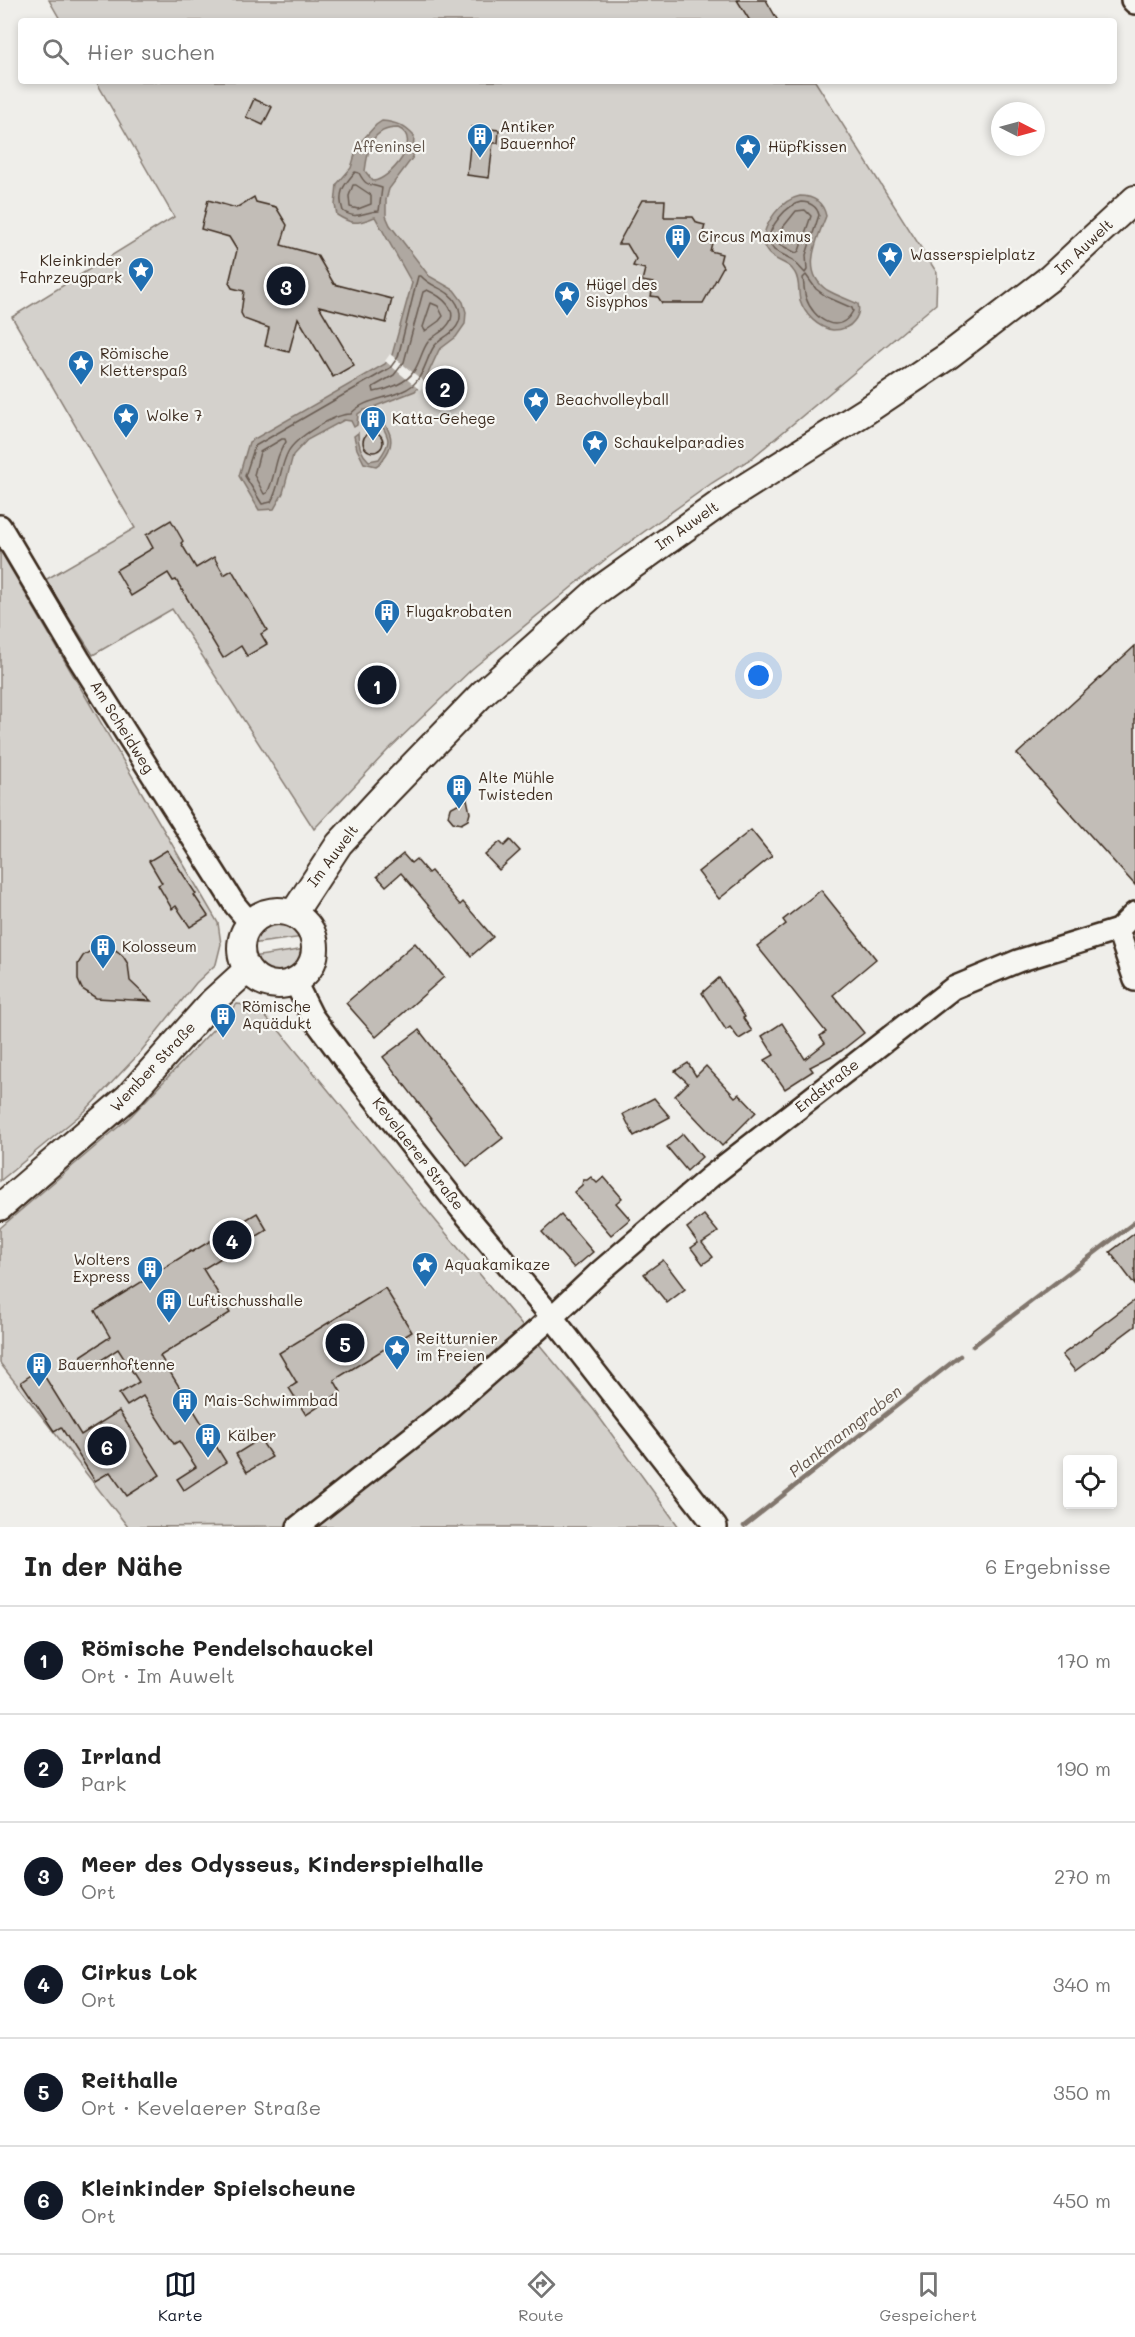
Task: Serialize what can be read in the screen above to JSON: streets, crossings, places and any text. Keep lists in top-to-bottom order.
{
  "streets": {
    "main road": ["Im Auwelt", "Wember Straße"],
    "street": ["Am Scheidweg", "Endstraße", "Kevelaerer Straße"]
  },
  "crossings": [
    ["Im Auwelt", "Am Scheidweg"],
    ["Im Auwelt", "Wember Straße"],
    ["Im Auwelt", "Kevelaerer Straße"],
    ["Am Scheidweg", "Wember Straße"],
    ["Am Scheidweg", "Kevelaerer Straße"],
    ["Wember Straße", "Kevelaerer Straße"],
    ["Endstraße", "Kevelaerer Straße"]
  ],
  "water": ["Plankmanngraben"],
  "parks": ["Affeninsel"],
  "places": {
    "building": [
      "Antiker Bauernhof",
      "Circus Maximus",
      "Katta-Gehege",
      "Flugakrobaten",
      "Alte Mühle Twisteden",
      "Kolosseum",
      "Römische Aquädukt",
      "Wolters Express",
      "Luftischusshalle",
      "Bauernhoftenne",
      "Mais-Schwimmbad",
      "Kälber"
    ],
    "place": [
      "Hüpfkissen",
      "Wasserspielplatz",
      "Kleinkinder Fahrzeugpark",
      "Hügel des Sisyphos",
      "Römische Kletterspaß",
      "Beachvolleyball",
      "Wolke 7",
      "Schaukelparadies",
      "Aquakamikaze",
      "Reitturnier im Freien"
    ]
  },
  "north": "right",
  "page": {
    "search": "Hier suchen",
    "pins": [
      "3",
      "2",
      "1",
      "4",
      "5",
      "6"
    ],
    "heading": ["In der Nähe", "6 Ergebnisse"],
    "list": [
      {
        "mark": "1",
        "name": "Römische Pendelschauckel",
        "note": "Ort · Im Auwelt",
        "value": "170 m"
      },
      {
        "mark": "2",
        "name": "Irrland",
        "note": "Park",
        "value": "190 m"
      },
      {
        "mark": "3",
        "name": "Meer des Odysseus, Kinderspielhalle",
        "note": "Ort",
        "value": "270 m"
      },
      {
        "mark": "4",
        "name": "Cirkus Lok",
        "note": "Ort",
        "value": "340 m"
      },
      {
        "mark": "5",
        "name": "Reithalle",
        "note": "Ort · Kevelaerer Straße",
        "value": "350 m"
      },
      {
        "mark": "6",
        "name": "Kleinkinder Spielscheune",
        "note": "Ort",
        "value": "450 m"
      }
    ],
    "nav": ["Karte", "Route", "Gespeichert"]
  }
}
